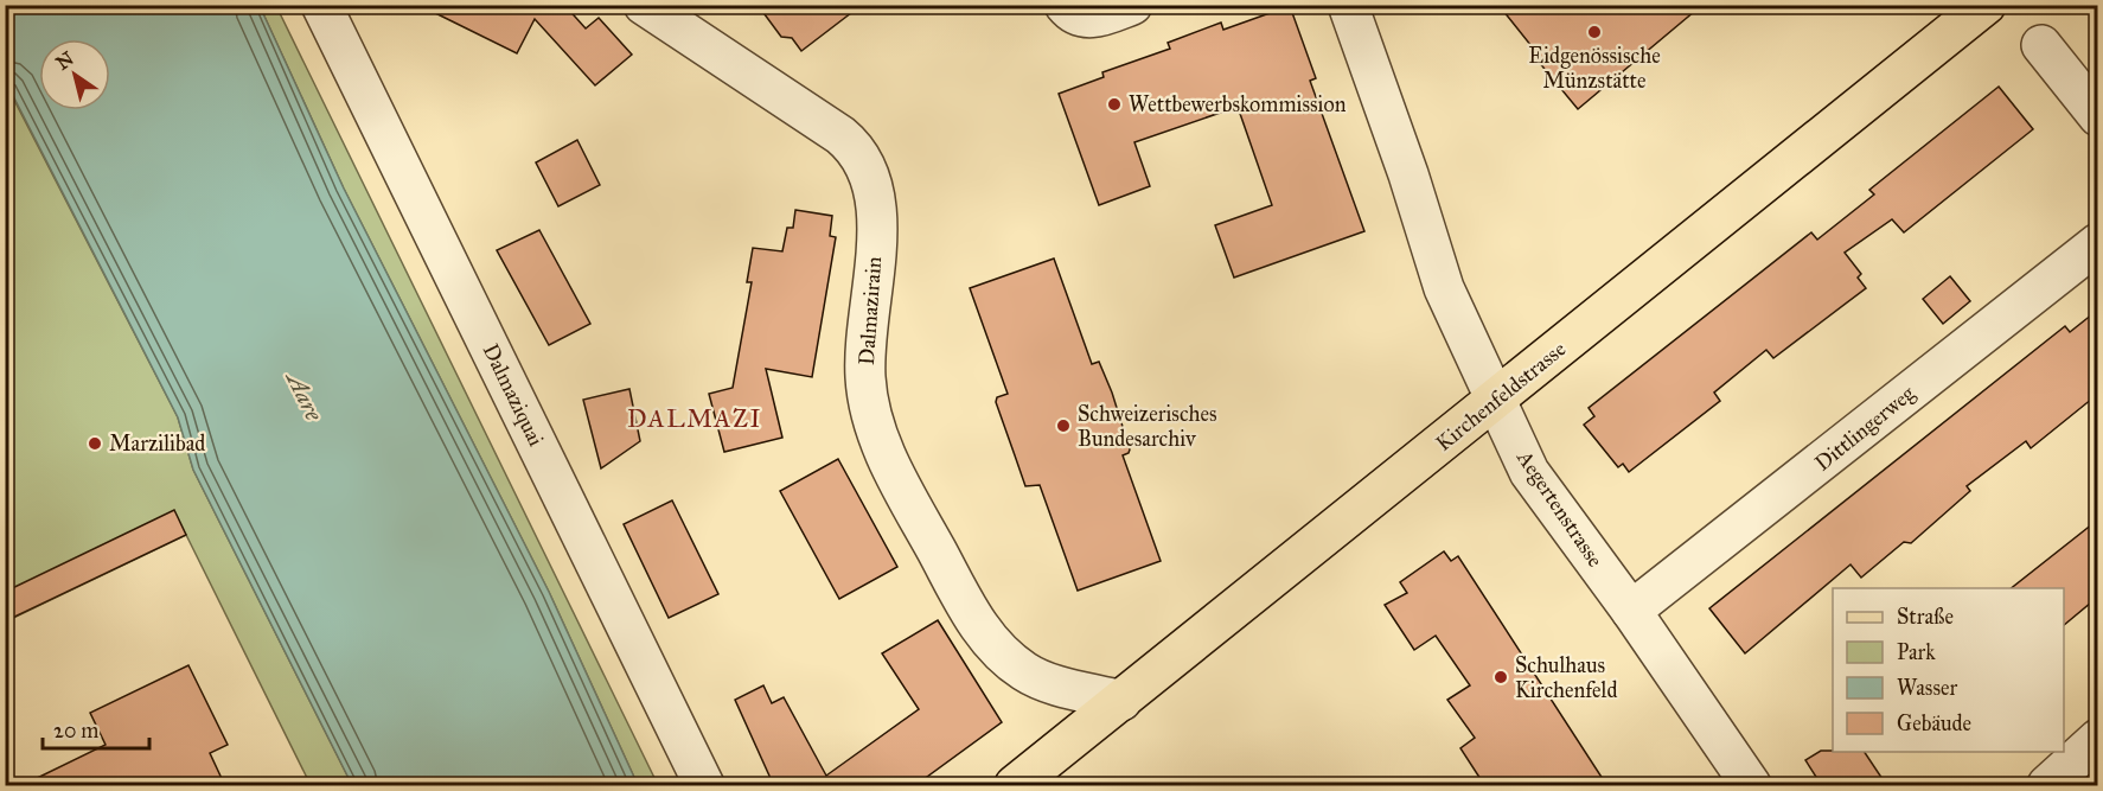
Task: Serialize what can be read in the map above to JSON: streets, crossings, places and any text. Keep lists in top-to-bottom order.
{
  "streets": {
    "main road": ["Kirchenfeldstrasse"],
    "street": [
      "Dalmazirain",
      "Dalmaziquai",
      "Dittlingerweg",
      "Aegertenstrasse"
    ]
  },
  "crossings": [
    ["Dalmazirain", "Kirchenfeldstrasse"],
    ["Kirchenfeldstrasse", "Aegertenstrasse"],
    ["Dittlingerweg", "Aegertenstrasse"]
  ],
  "districts": ["DALMAZI"],
  "water": ["Aare"],
  "places": [
    "Eidgenössische Münzstätte",
    "Wettbewerbskommission",
    "Schweizerisches Bundesarchiv",
    "Marzilibad",
    "Schulhaus Kirchenfeld"
  ],
  "legend": [
    "Straße",
    "Park",
    "Wasser",
    "Gebäude"
  ],
  "scale_bar": "20 m",
  "north": "top left"
}
